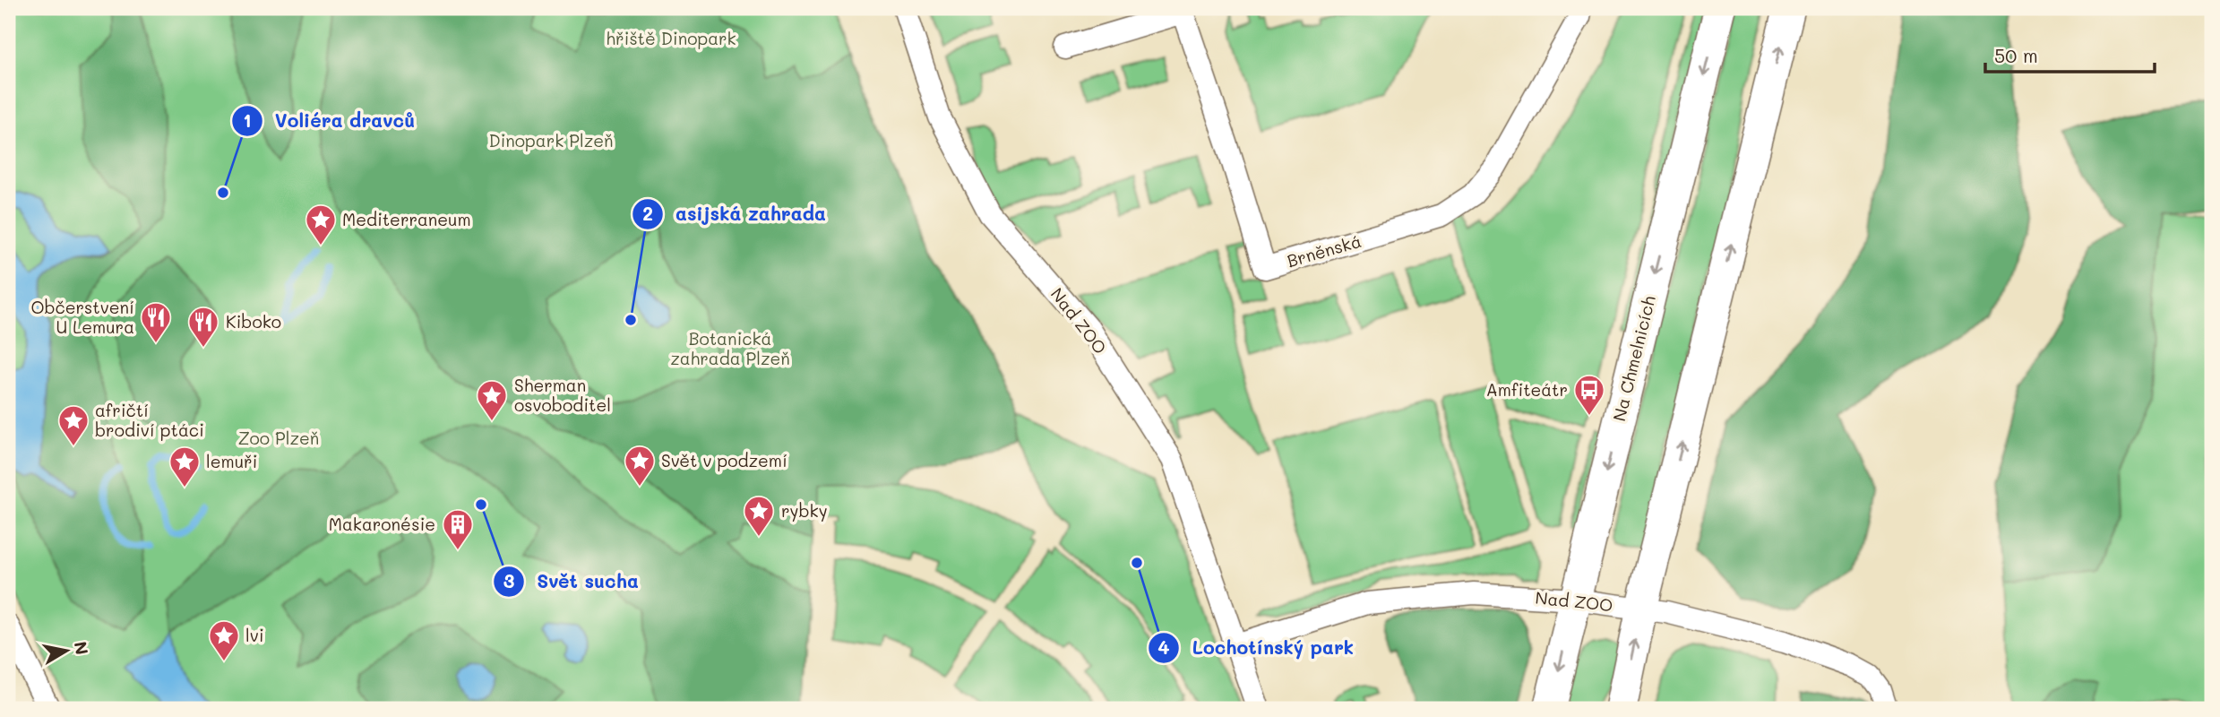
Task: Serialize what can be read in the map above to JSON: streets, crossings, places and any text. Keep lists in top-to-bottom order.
{
  "streets": {
    "street": ["Brněnská", "Nad ZOO", "Na Chmelnicích"]
  },
  "crossings": [
    ["Nad ZOO", "Na Chmelnicích"]
  ],
  "parks": [
    "hřiště Dinopark",
    "Dinopark Plzeň",
    "Botanická zahrada Plzeň",
    "Zoo Plzeň"
  ],
  "places": {
    "other": [
      "Voliéra dravců",
      "asijská zahrada",
      "Svět sucha",
      "Lochotínský park"
    ],
    "place": [
      "Mediterraneum",
      "Sherman osvoboditel",
      "afričtí brodiví ptáci",
      "Svět v podzemí",
      "lemuři",
      "rybky",
      "lvi"
    ],
    "restaurant": ["Občerstvení U Lemura", "Kiboko"],
    "bus stop": ["Amfiteátr"],
    "building": ["Makaronésie"]
  },
  "scale_bar": "50 m",
  "north": "right"
}
